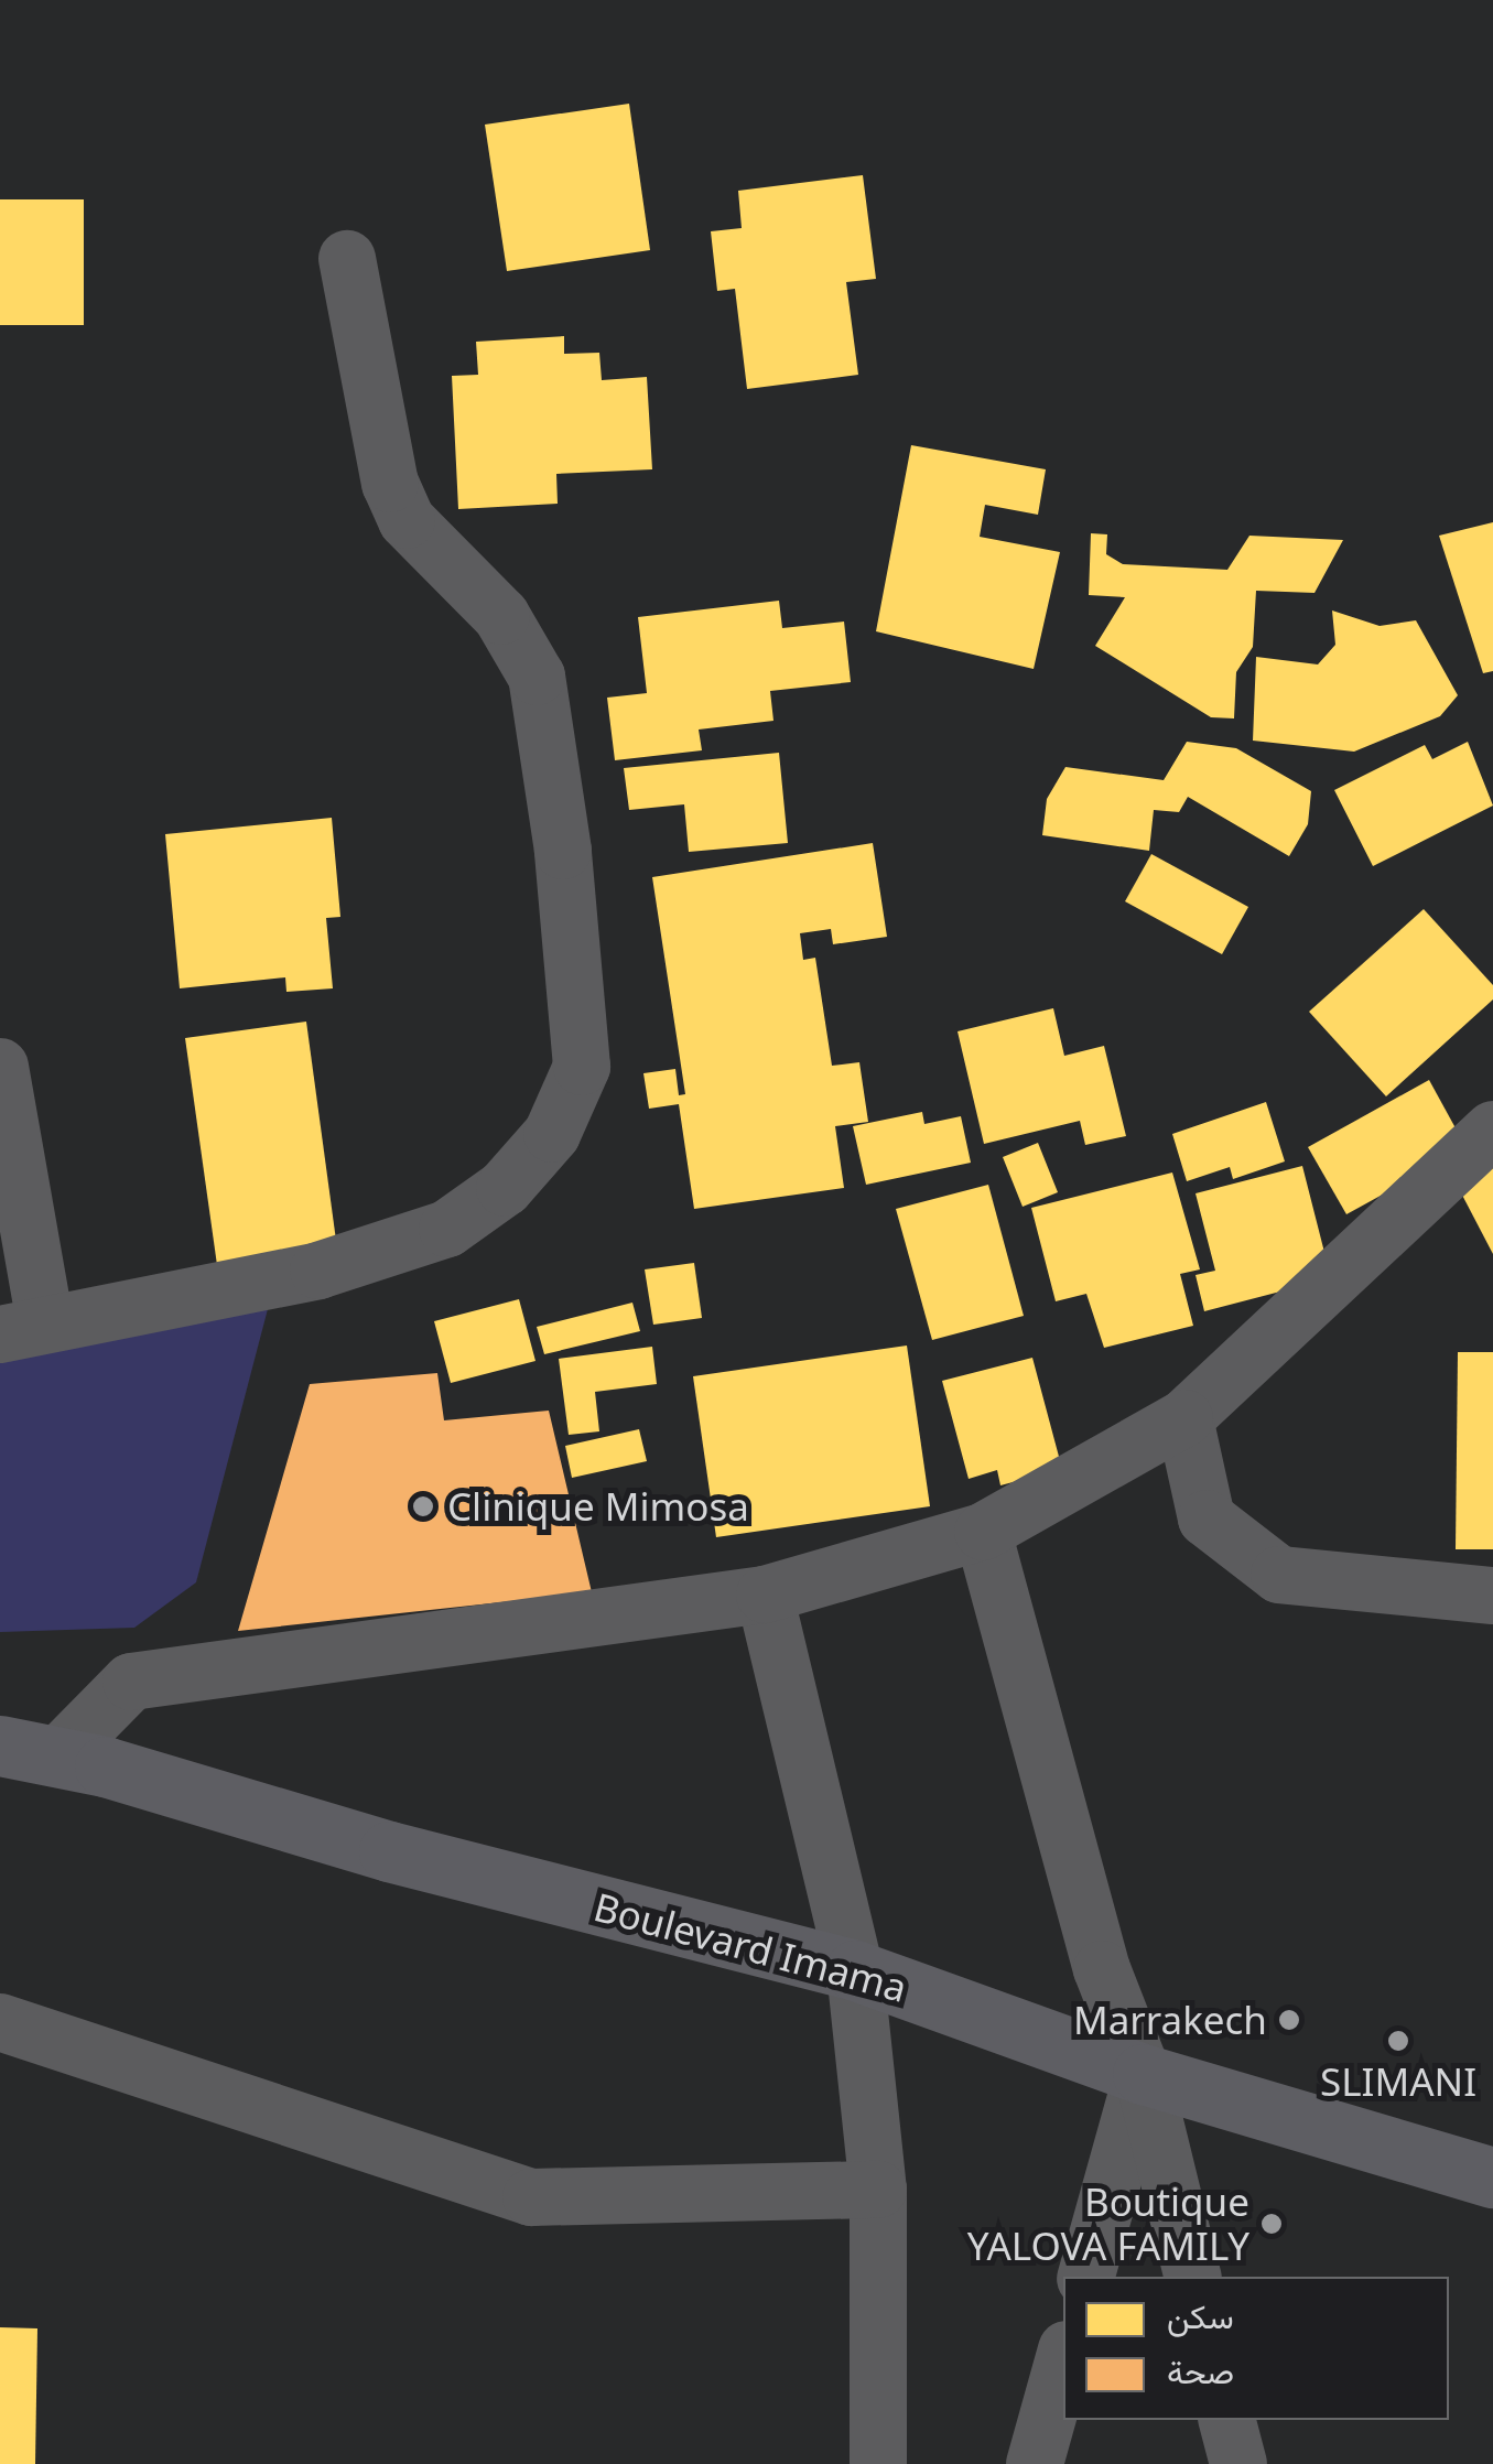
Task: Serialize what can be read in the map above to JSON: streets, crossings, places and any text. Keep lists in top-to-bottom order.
{
  "streets": {
    "main road": ["Boulevard Imama"]
  },
  "places": [
    "Clinique Mimosa",
    "Marrakech",
    "SLIMANI",
    "Boutique YALOVA FAMILY"
  ],
  "legend": ["سكن", "صحة"]
}
